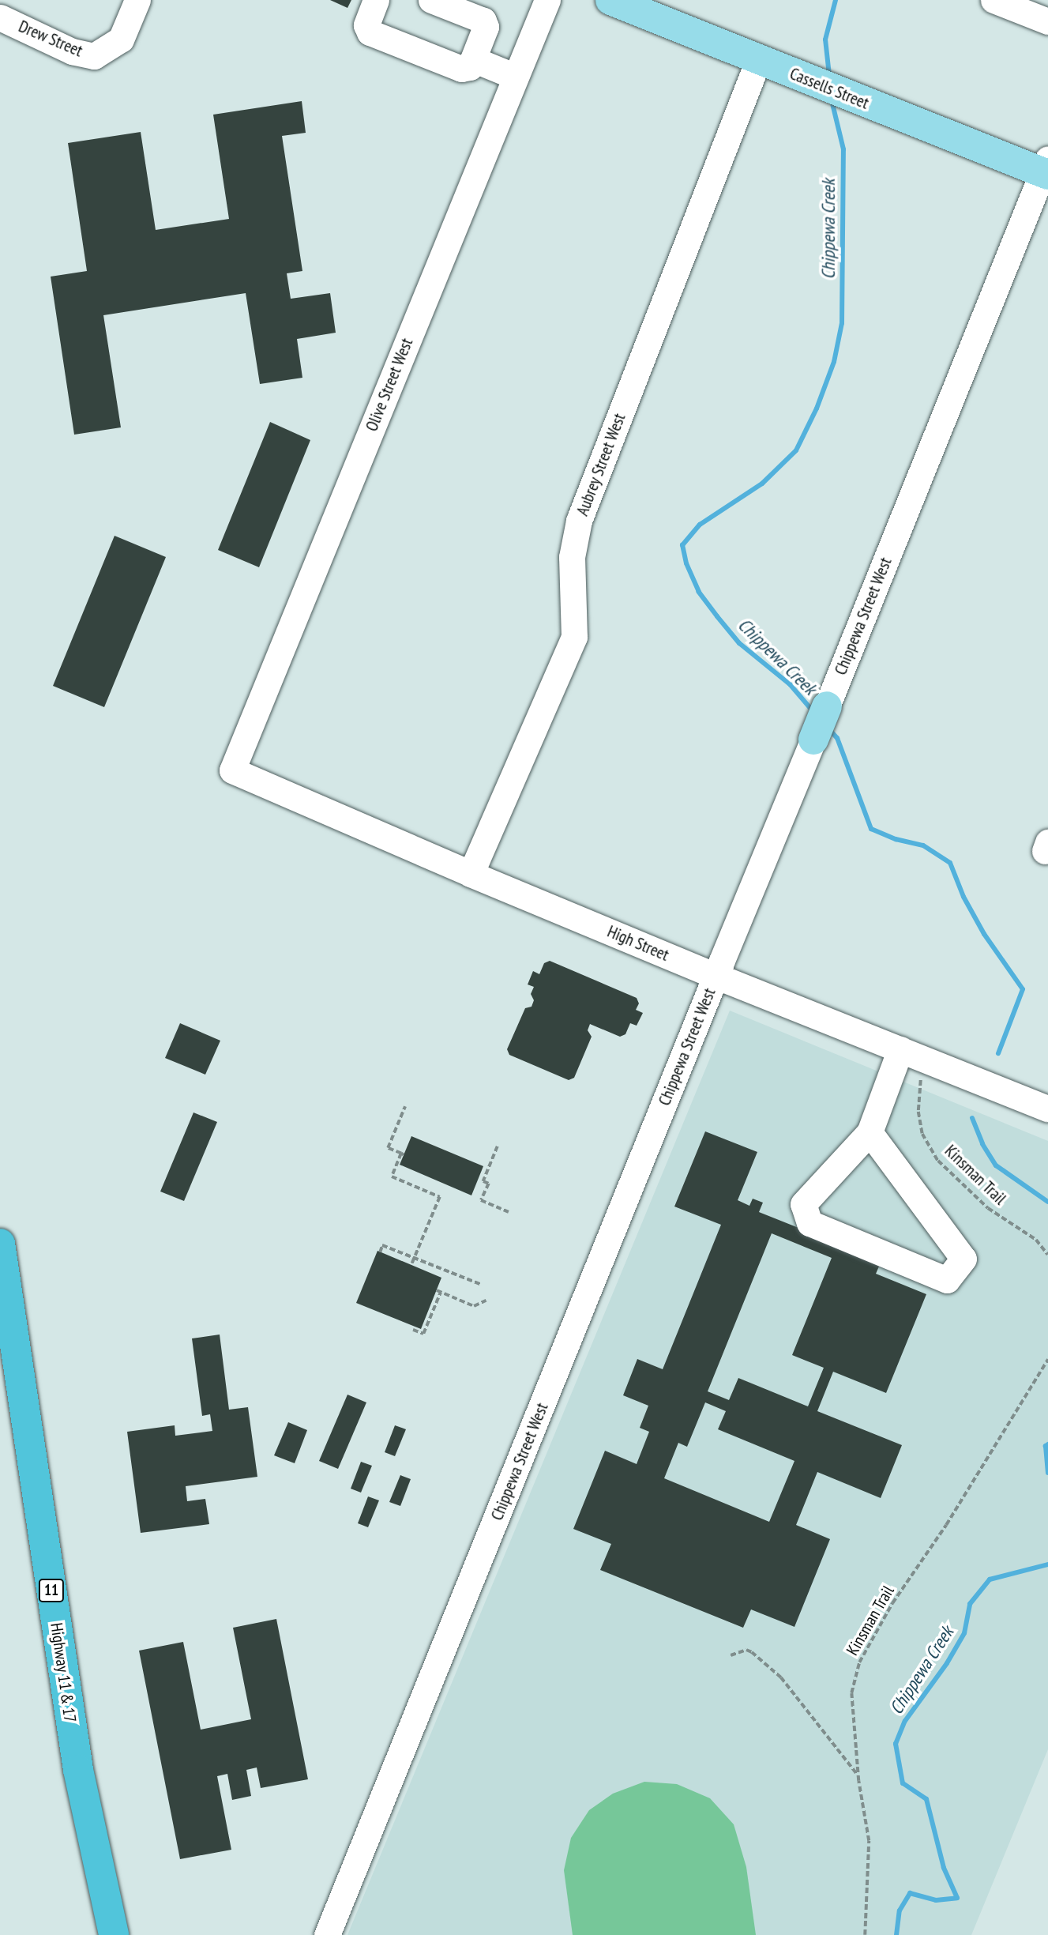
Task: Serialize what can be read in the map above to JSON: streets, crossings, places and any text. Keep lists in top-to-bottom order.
{
  "streets": {
    "highway": ["11", "Highway 11 & 17"],
    "main road": ["Cassells Street", "Chippewa Street West"],
    "street": [
      "Drew Street",
      "Olive Street West",
      "Aubrey Street West",
      "High Street"
    ],
    "path": ["Kinsman Trail"]
  },
  "crossings": [
    ["Cassells Street", "Aubrey Street West"],
    ["Cassells Street", "Chippewa Street West"],
    ["Olive Street West", "High Street"],
    ["Aubrey Street West", "High Street"],
    ["Chippewa Street West", "High Street"],
    ["High Street", "Kinsman Trail"]
  ],
  "water": ["Chippewa Creek"]
}
